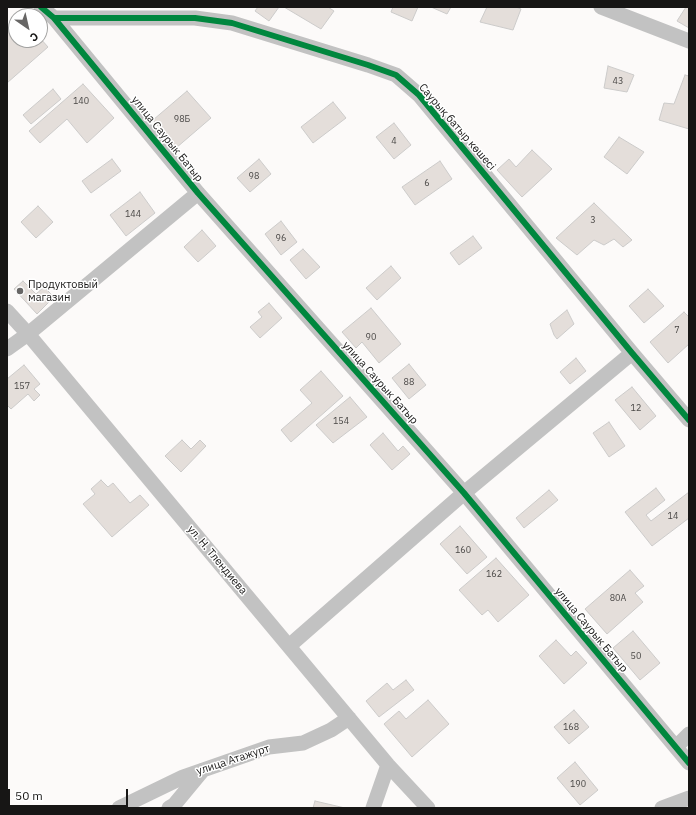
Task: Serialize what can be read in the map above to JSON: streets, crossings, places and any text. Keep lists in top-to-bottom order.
{
  "streets": {
    "street": [
      "Саурық батыр көшесі",
      "улица Саурык Батыр",
      "ул. Н. Тлендиева",
      "улица Атажурт"
    ]
  },
  "crossings": [
    ["Саурық батыр көшесі", "улица Саурык Батыр"],
    ["ул. Н. Тлендиева", "улица Атажурт"]
  ],
  "places": ["Продуктовый магазин"],
  "house_numbers": [
    "43",
    "140",
    "98Б",
    "4",
    "98",
    "6",
    "144",
    "3",
    "96",
    "7",
    "90",
    "88",
    "157",
    "12",
    "154",
    "14",
    "160",
    "162",
    "80А",
    "50",
    "168",
    "190"
  ],
  "scale_bar": "50 m",
  "north": "bottom right"
}
